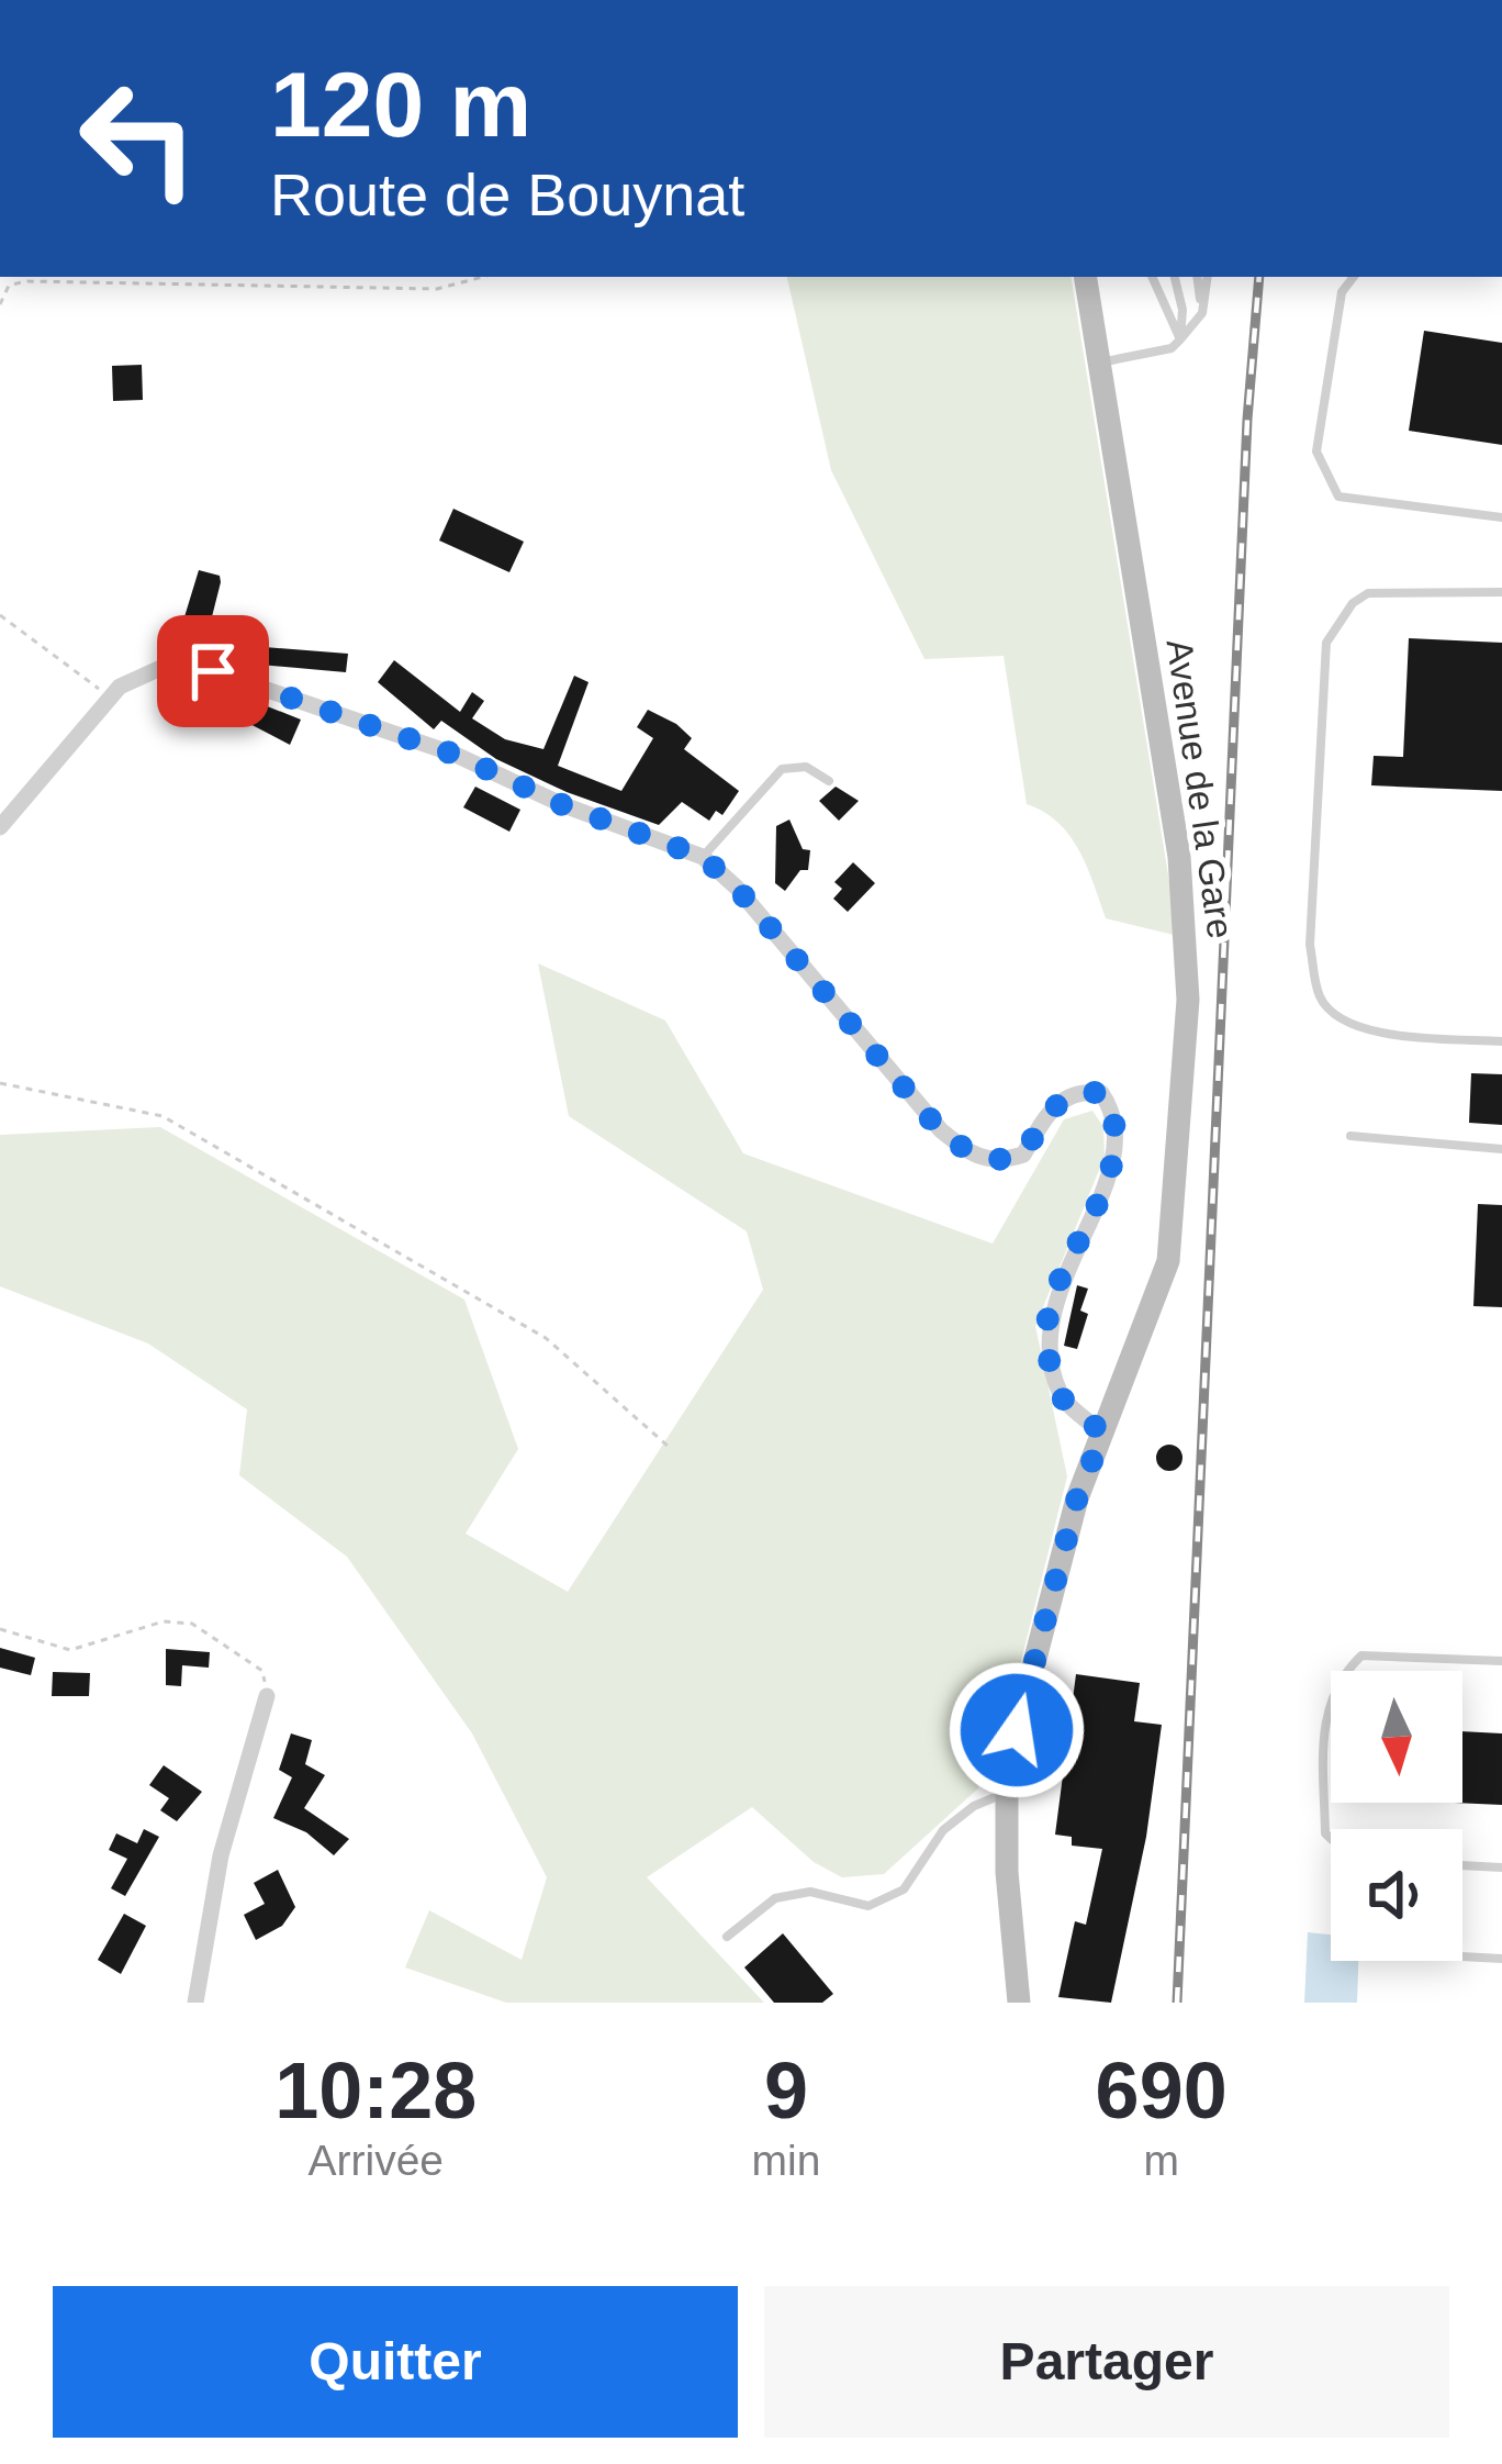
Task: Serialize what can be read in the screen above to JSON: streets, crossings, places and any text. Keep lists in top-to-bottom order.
{
  "streets": {
    "street": ["Avenue de la Gare"]
  },
  "north": "bottom",
  "page": {
    "turn": ["120 m", "Route de Bouynat"],
    "eta": [
      "10:28",
      "Arrivée",
      "9",
      "min",
      "690",
      "m"
    ],
    "buttons": ["Quitter", "Partager"]
  }
}
